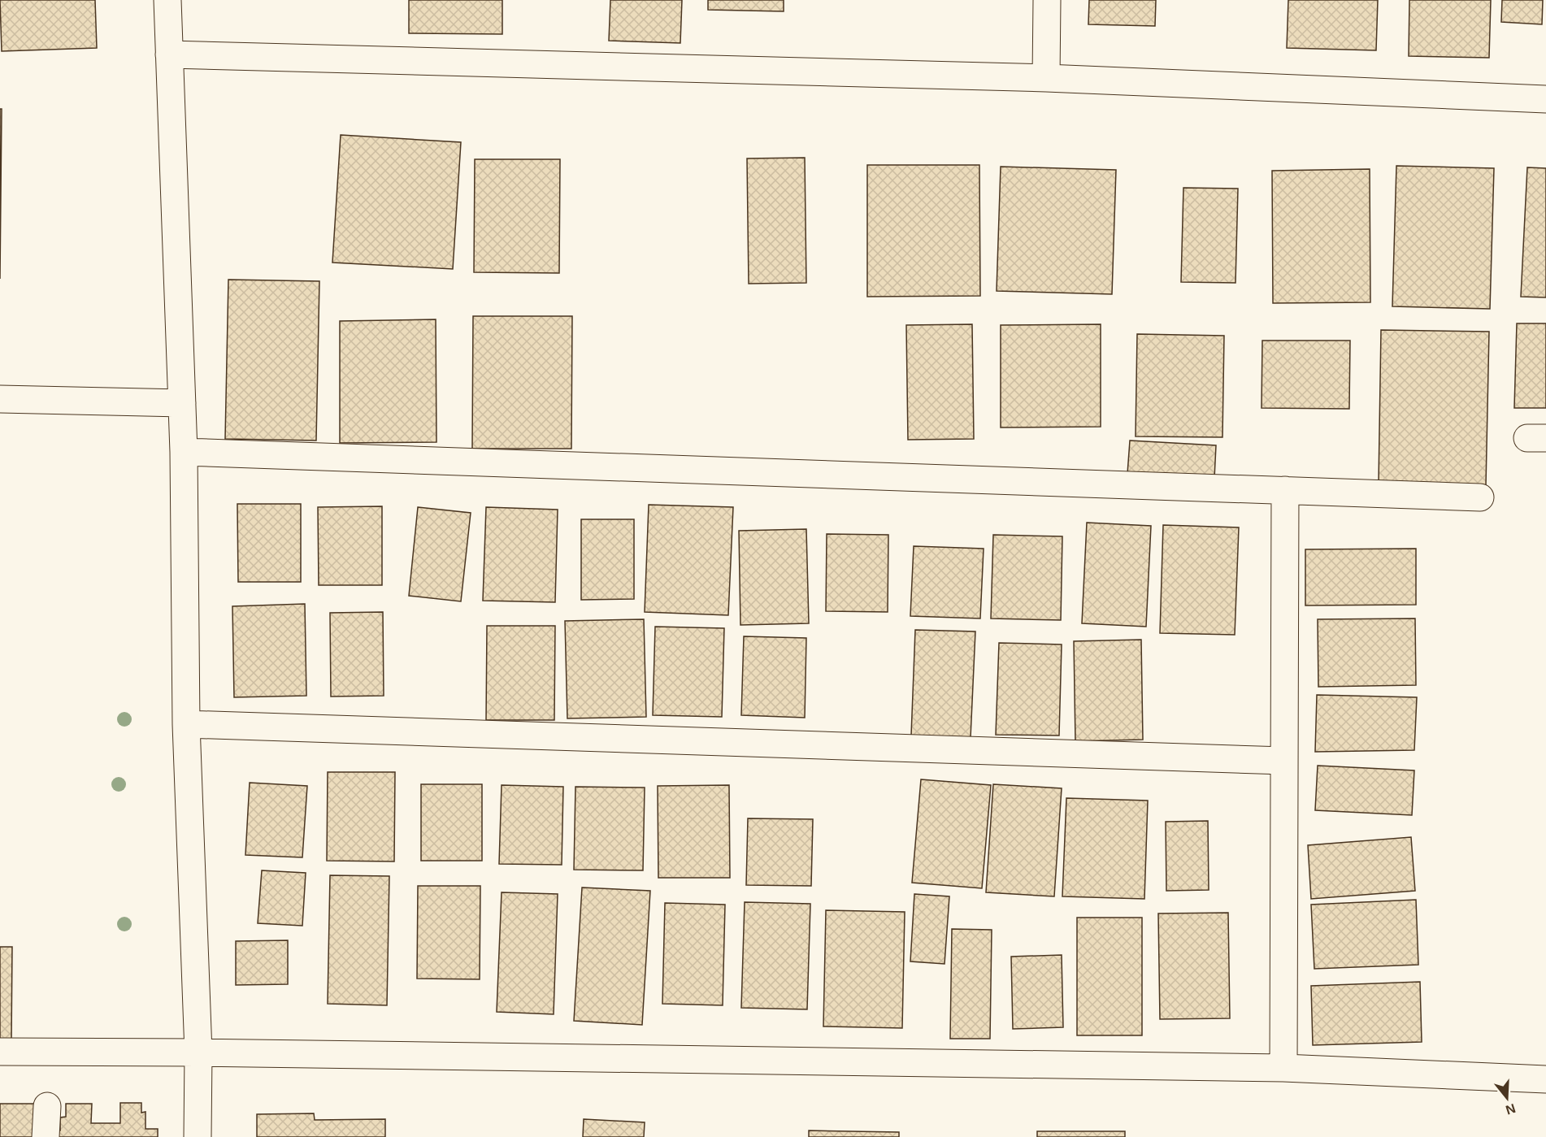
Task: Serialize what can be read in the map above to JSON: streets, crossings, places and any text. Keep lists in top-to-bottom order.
{
  "north": "bottom"
}
